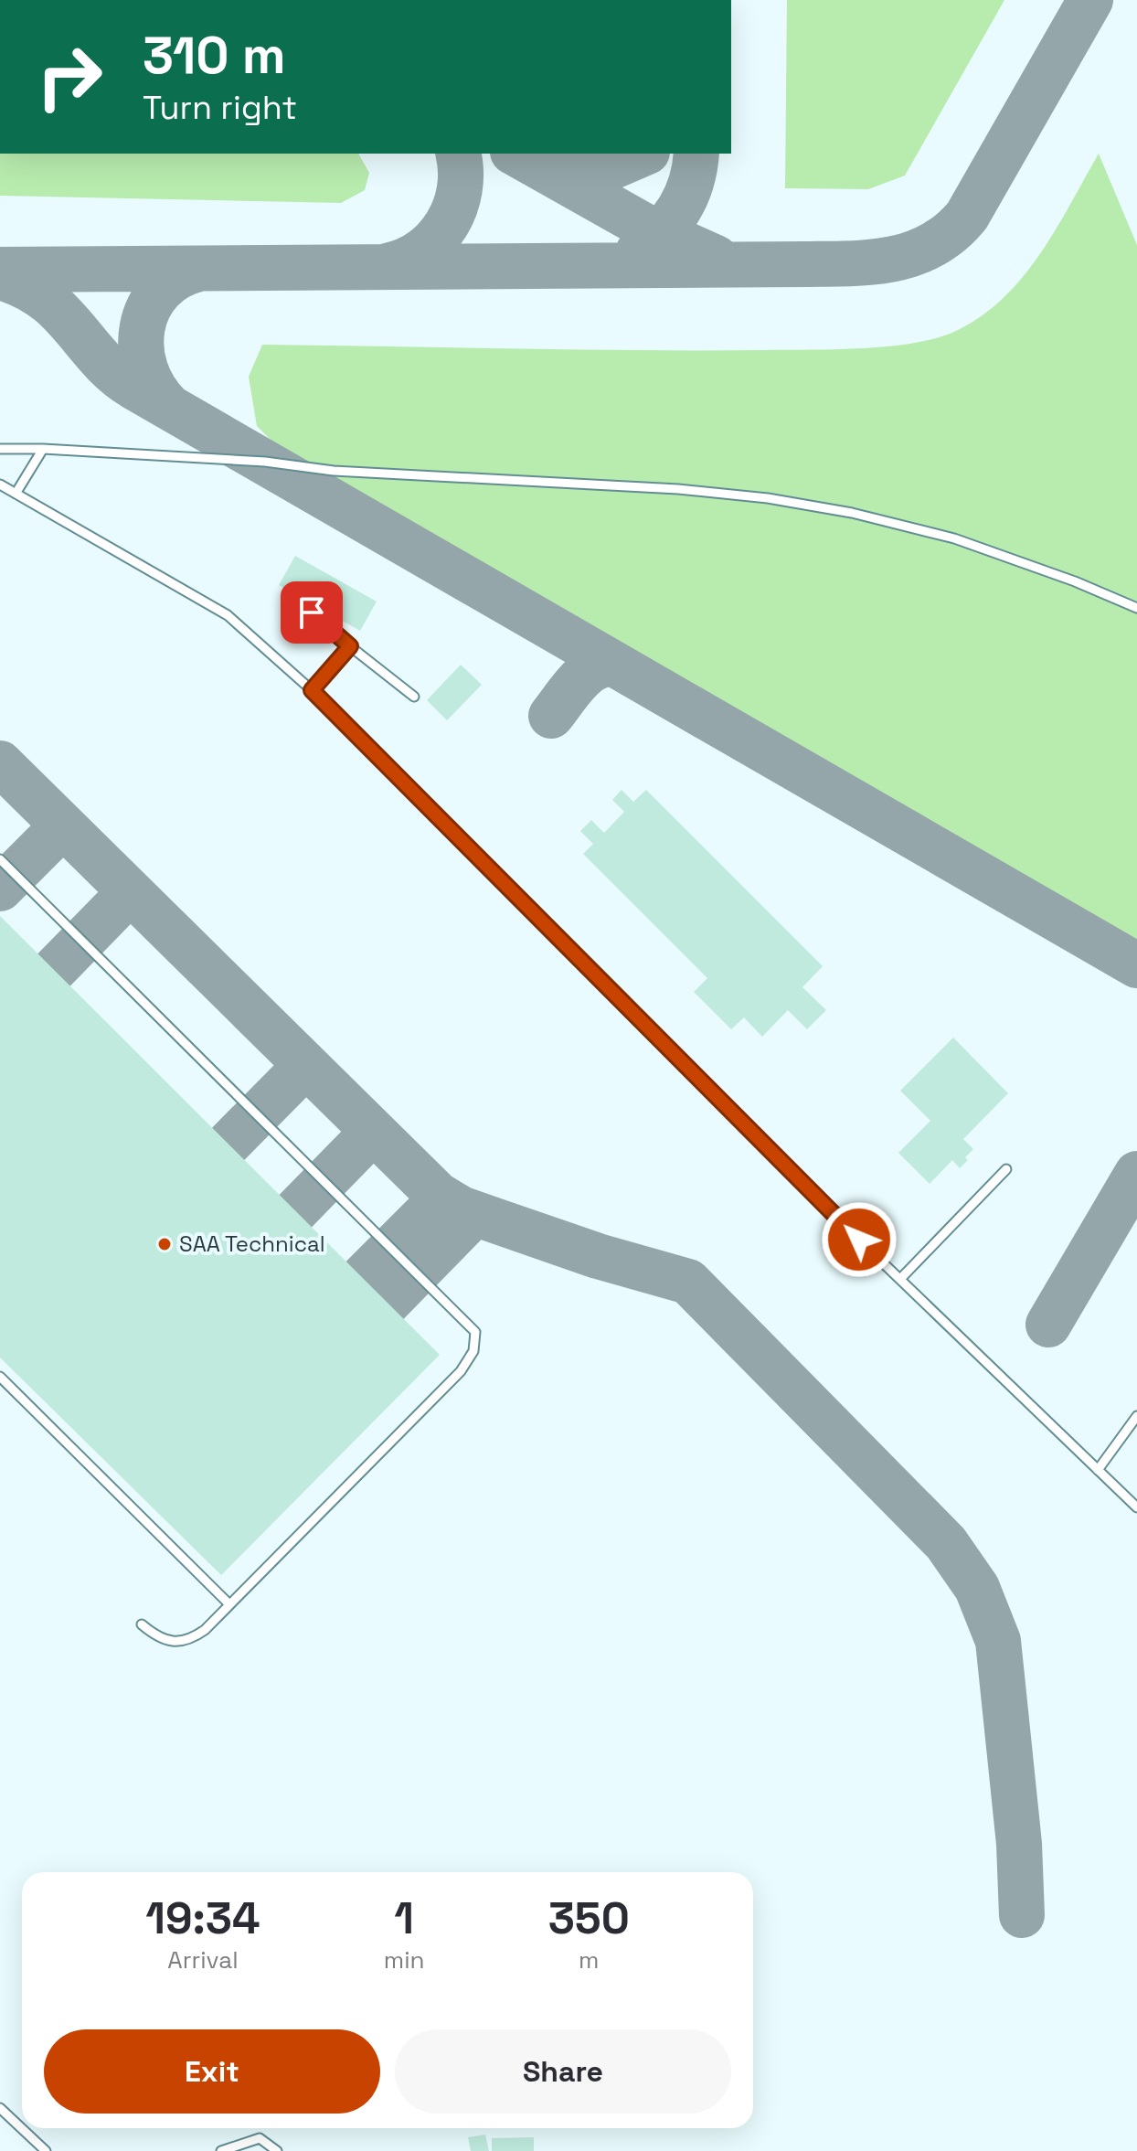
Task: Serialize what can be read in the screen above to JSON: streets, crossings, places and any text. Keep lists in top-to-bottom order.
{
  "places": ["SAA Technical"],
  "page": {
    "turn": ["310 m", "Turn right"],
    "eta": [
      "19:34",
      "Arrival",
      "1",
      "min",
      "350",
      "m"
    ],
    "buttons": ["Exit", "Share"]
  }
}
